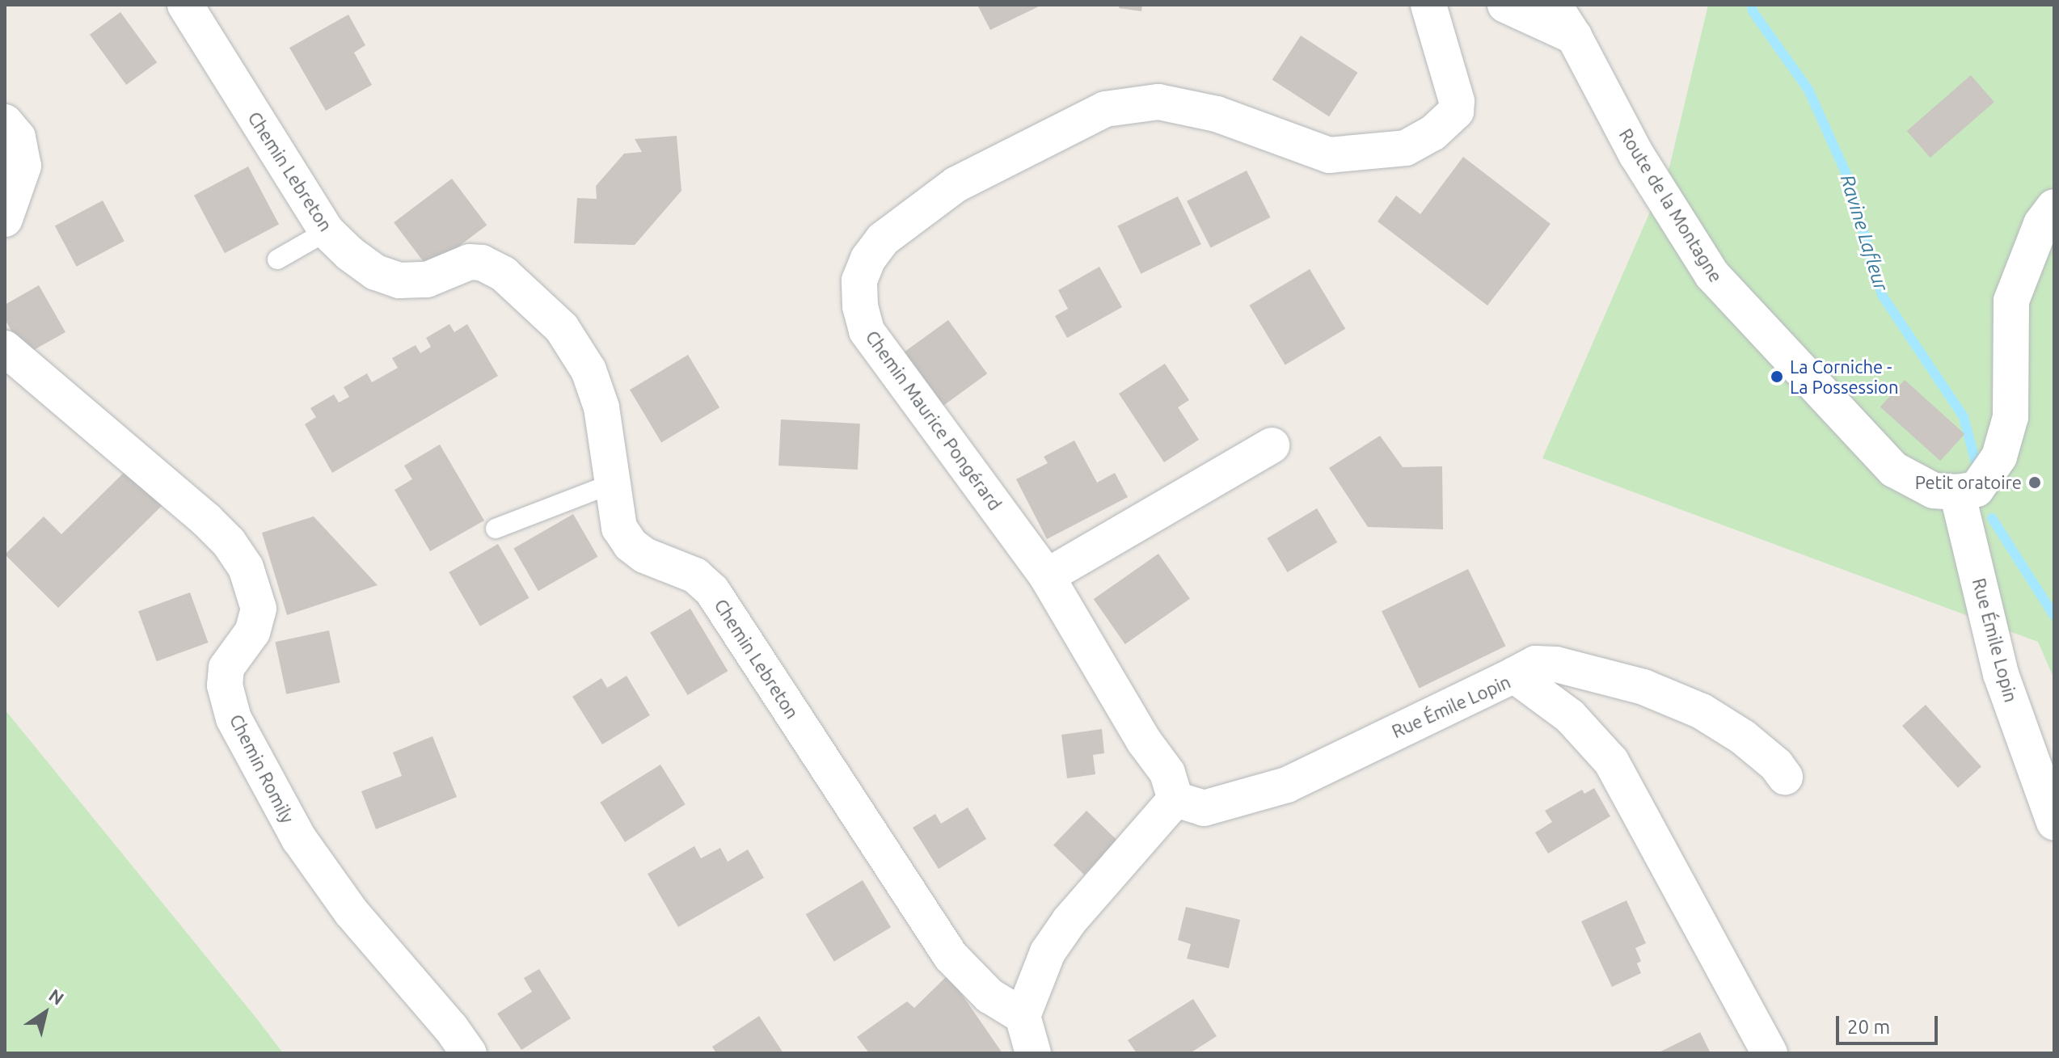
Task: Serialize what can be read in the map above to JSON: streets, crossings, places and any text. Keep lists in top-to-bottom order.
{
  "streets": {
    "street": [
      "Chemin Lebreton",
      "Route de la Montagne",
      "Chemin Maurice Pongérard",
      "Rue Émile Lopin",
      "Chemin Romily"
    ]
  },
  "crossings": [
    ["Route de la Montagne", "Rue Émile Lopin"],
    ["Chemin Maurice Pongérard", "Rue Émile Lopin"]
  ],
  "water": ["Ravine Lafleur"],
  "places": ["La Corniche - La Possession", "Petit oratoire"],
  "scale_bar": "20 m",
  "north": "top right"
}
